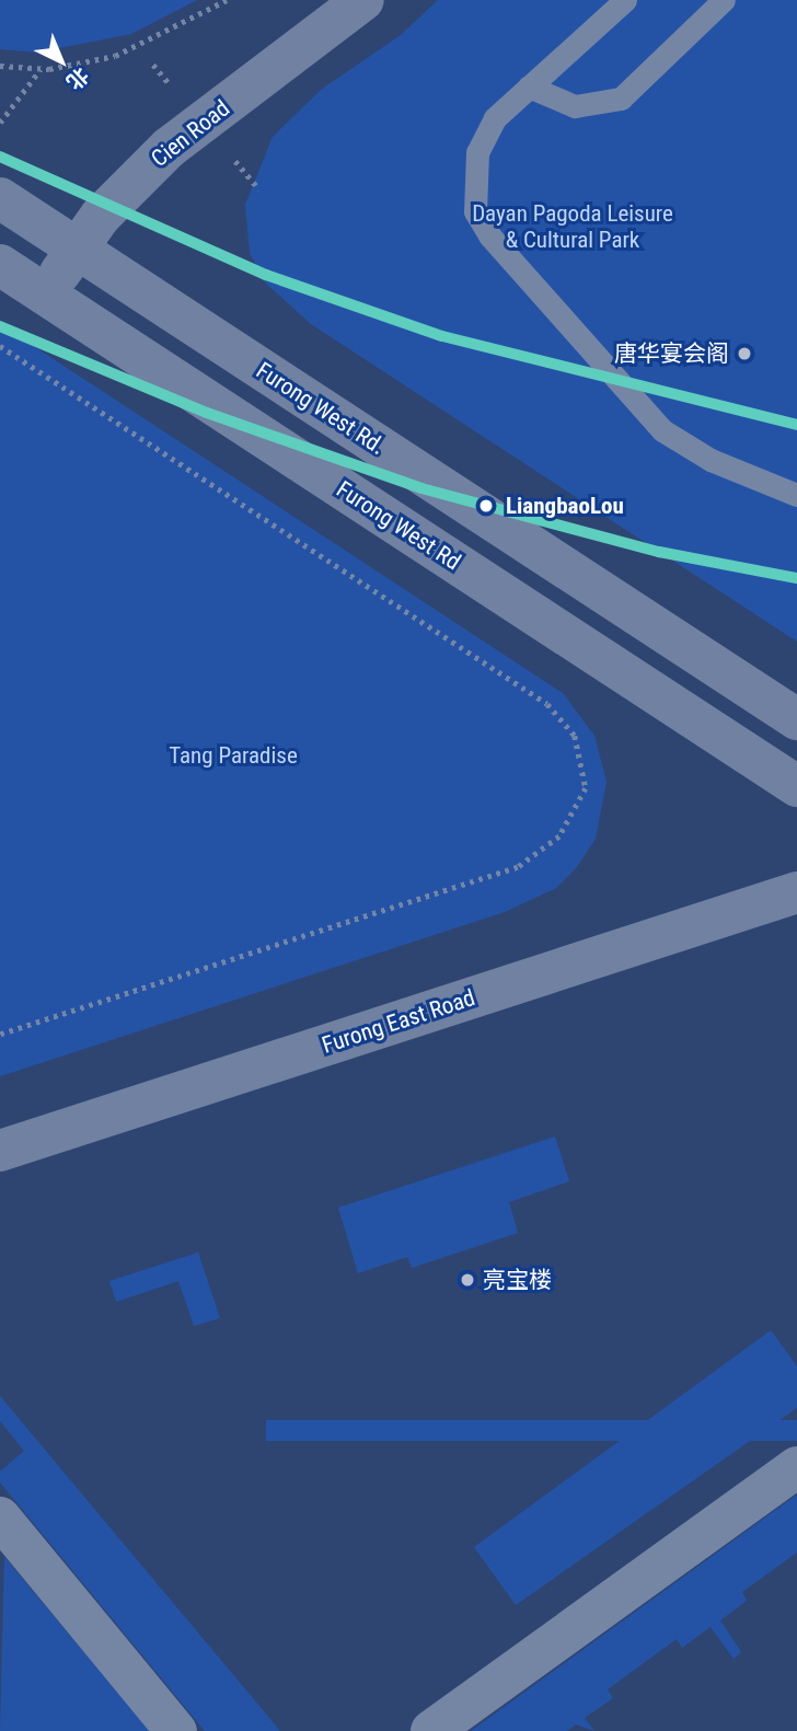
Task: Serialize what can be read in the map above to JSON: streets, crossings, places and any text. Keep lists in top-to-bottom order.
{
  "streets": {
    "main road": [
      "Cien Road",
      "Furong West Rd.",
      "Furong West Rd",
      "Furong East Road"
    ]
  },
  "crossings": [
    ["Cien Road", "Furong West Rd."],
    ["Cien Road", "Furong West Rd"]
  ],
  "parks": ["Dayan Pagoda Leisure & Cultural Park", "Tang Paradise"],
  "places": ["唐华宴会阁", "LiangbaoLou", "亮宝楼"],
  "north": "bottom right"
}
